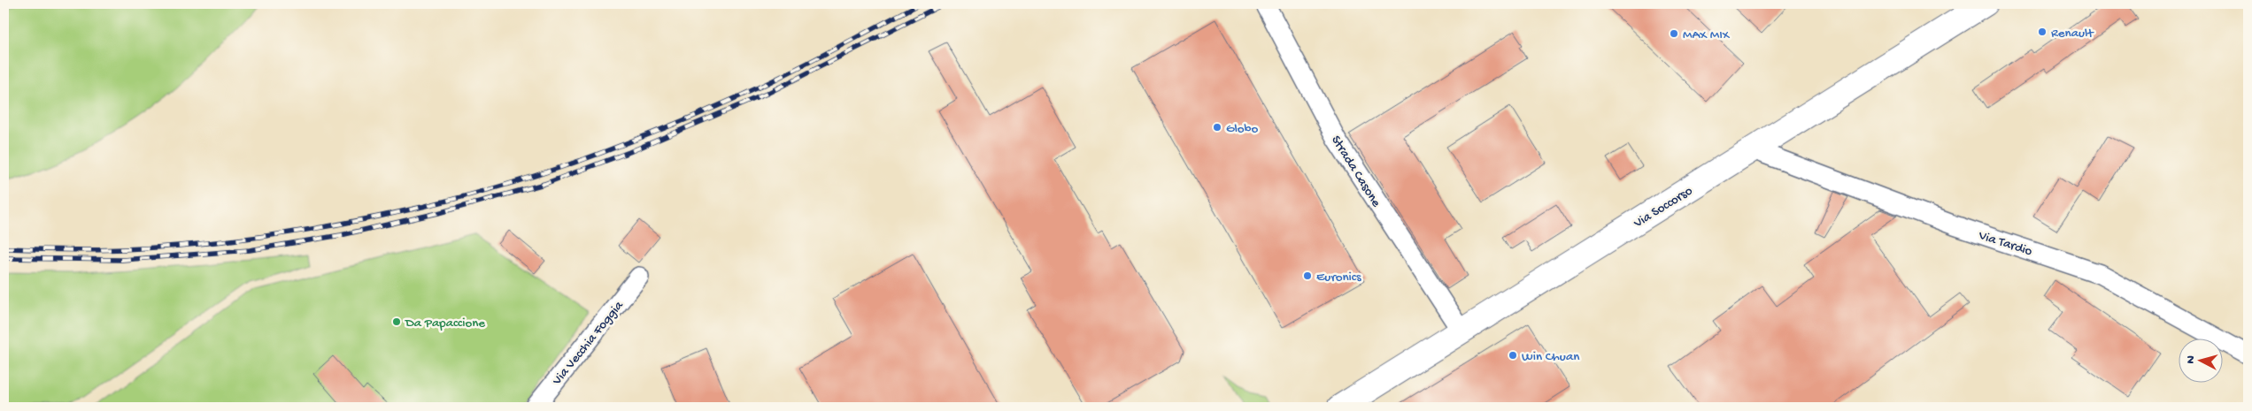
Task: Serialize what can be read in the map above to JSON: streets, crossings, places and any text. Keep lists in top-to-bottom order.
{
  "streets": {
    "main road": ["Via Soccorso"],
    "street": ["Strada Casone", "Via Tardio", "Via Vecchia Foggia"]
  },
  "crossings": [
    ["Strada Casone", "Via Soccorso"],
    ["Via Soccorso", "Via Tardio"]
  ],
  "places": [
    "Renault",
    "MAX MIX",
    "Globo",
    "Euronics",
    "Da Papaccione",
    "Win Chuan"
  ],
  "north": "left"
}
